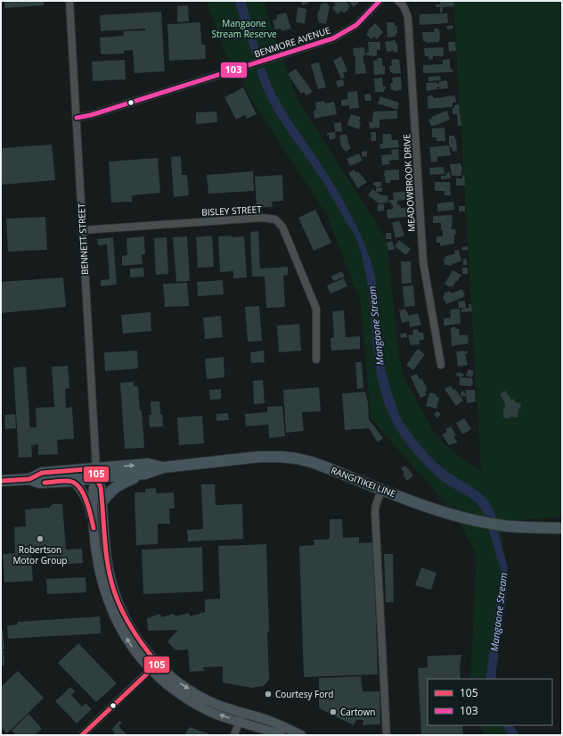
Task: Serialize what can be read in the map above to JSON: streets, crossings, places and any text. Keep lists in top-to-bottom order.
{
  "streets": {
    "highway": ["RANGITIKEI LINE"],
    "street": [
      "BENMORE AVENUE",
      "MEADOWBROOK DRIVE",
      "BISLEY STREET",
      "BENNETT STREET"
    ]
  },
  "crossings": [
    ["BENMORE AVENUE", "BENNETT STREET"],
    ["BISLEY STREET", "BENNETT STREET"],
    ["BENNETT STREET", "RANGITIKEI LINE"]
  ],
  "water": ["Mangaone Stream"],
  "parks": ["Mangaone Stream Reserve"],
  "places": ["Robertson Motor Group", "Courtesy Ford", "Cartown"],
  "lines": ["transit line 103", "transit line 105"],
  "legend": ["105", "103"]
}
